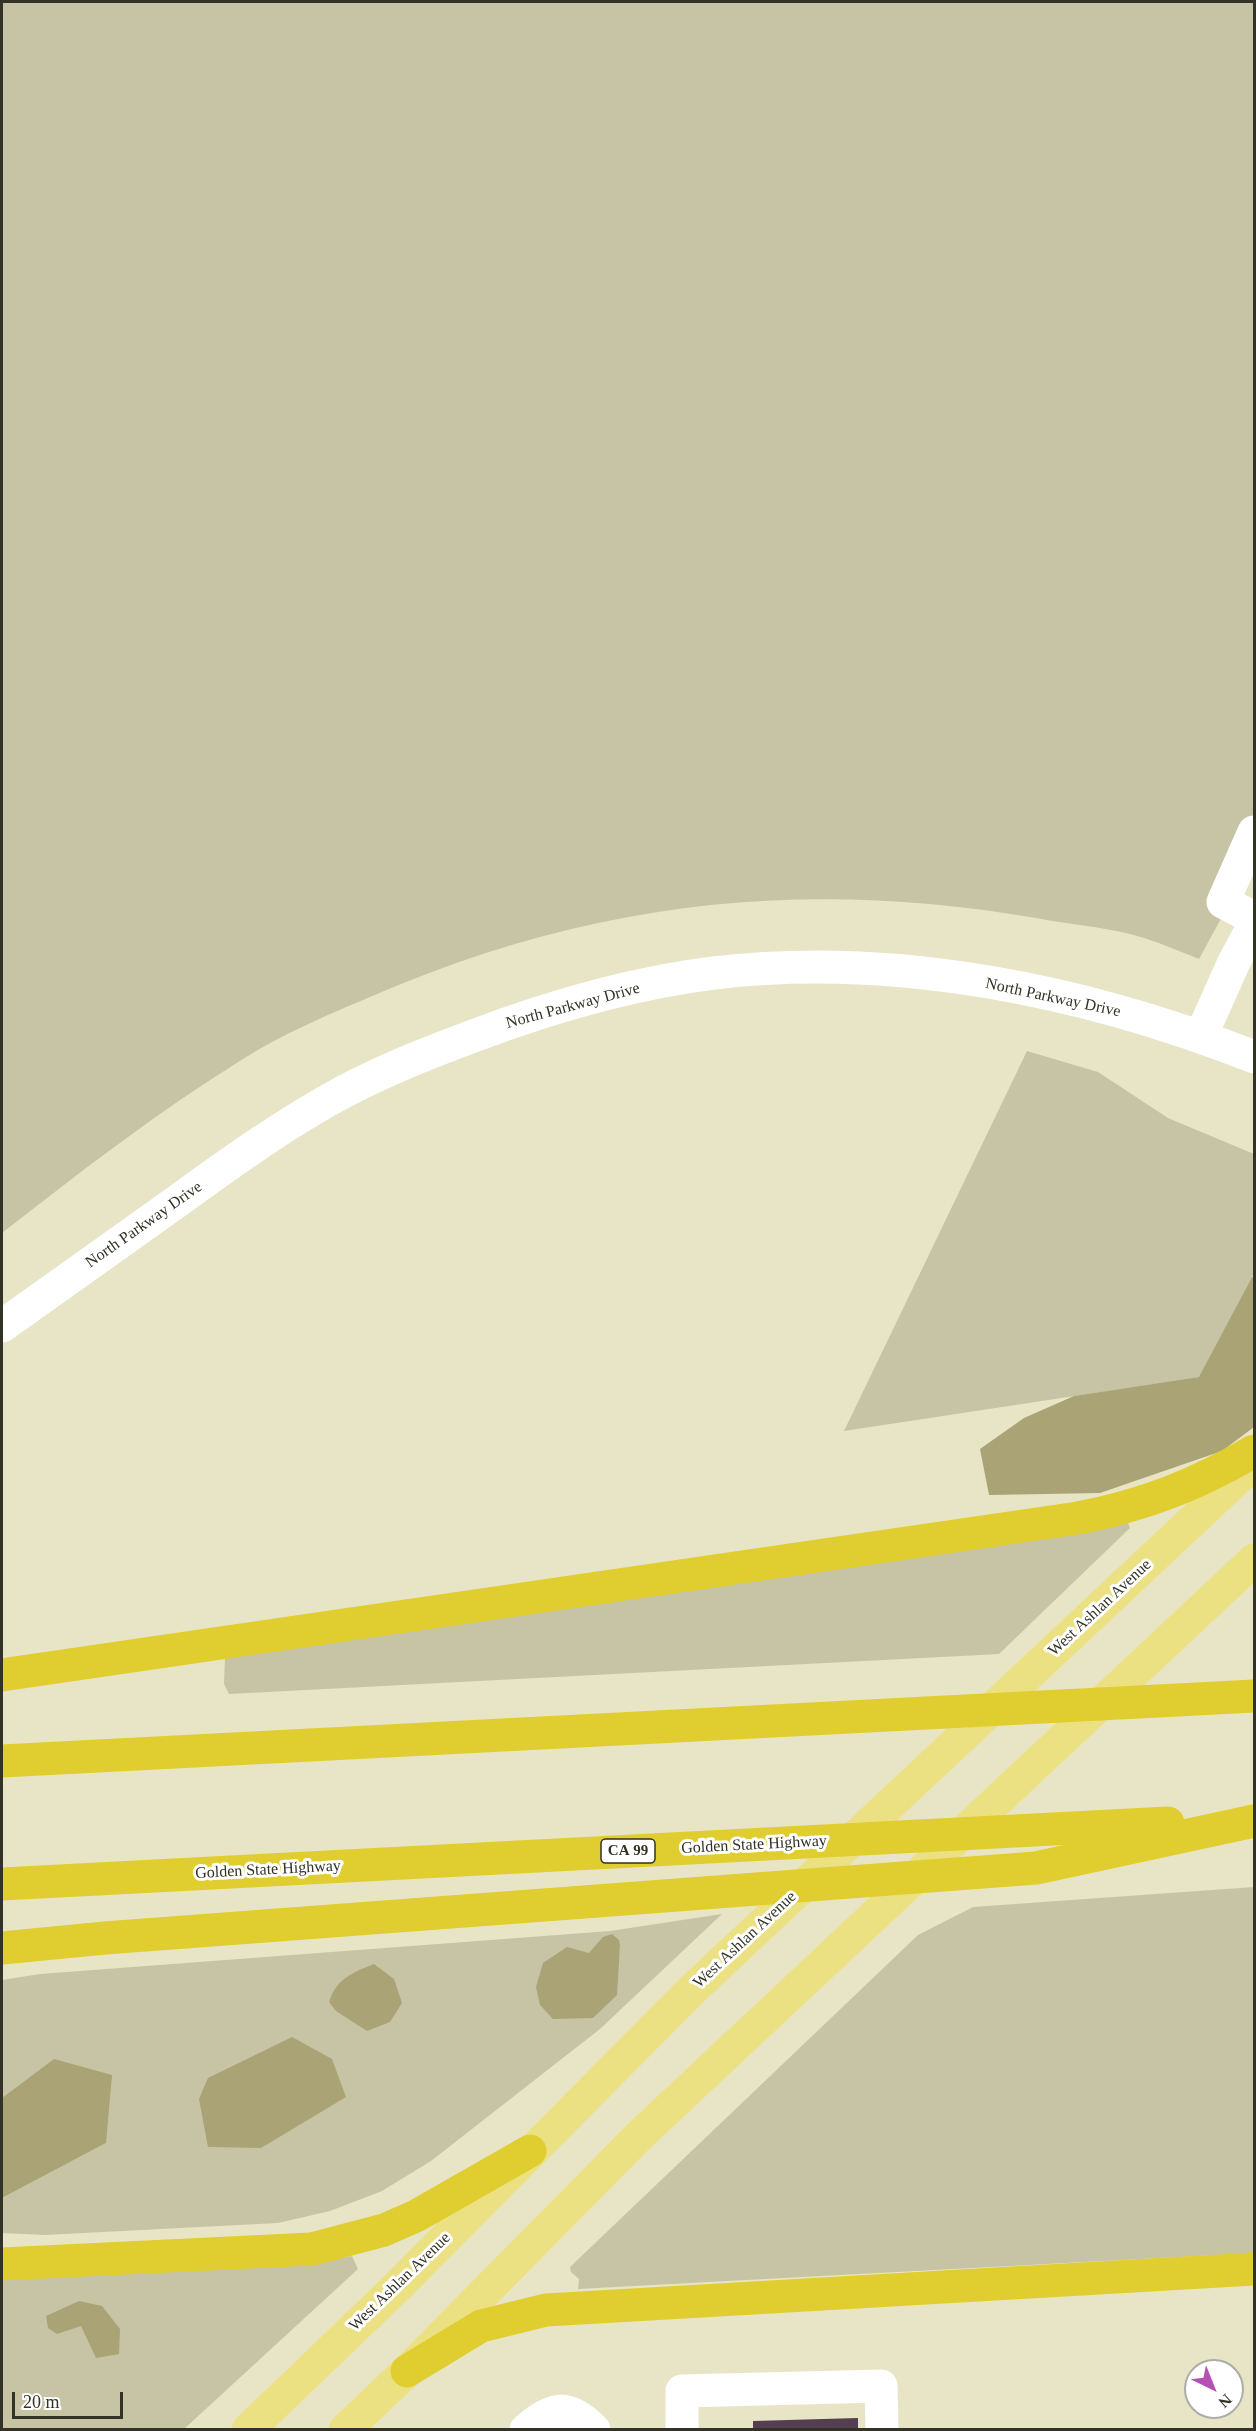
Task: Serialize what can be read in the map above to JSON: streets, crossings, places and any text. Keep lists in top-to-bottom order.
{
  "streets": {
    "highway": ["Golden State Highway", "CA 99"],
    "main road": ["West Ashlan Avenue"],
    "street": ["North Parkway Drive"]
  },
  "scale_bar": "20 m",
  "north": "bottom right"
}
